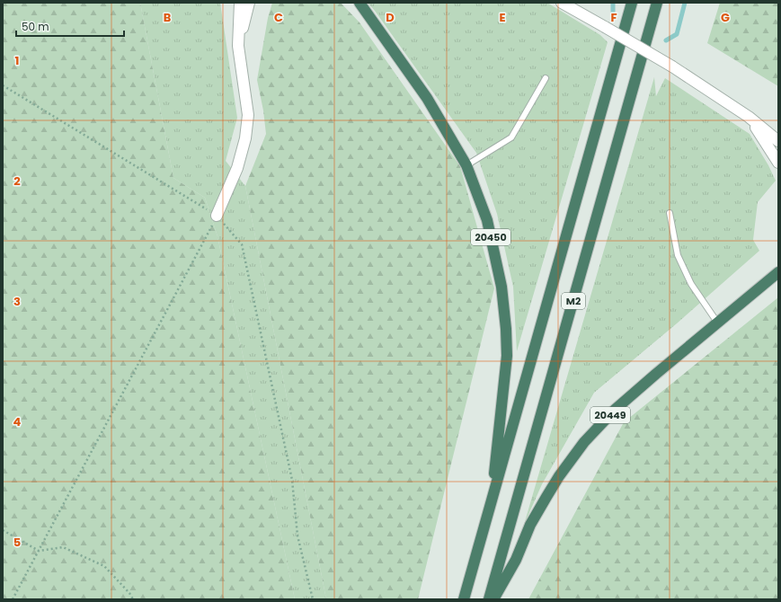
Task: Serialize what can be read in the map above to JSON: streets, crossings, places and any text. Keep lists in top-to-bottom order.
{
  "streets": {
    "highway": ["20450", "M2", "20449"]
  },
  "crossings": [
    ["20450", "M2"]
  ],
  "scale_bar": "50 m",
  "grid": {
    "columns": [
      "B",
      "C",
      "D",
      "E",
      "F",
      "G"
    ],
    "rows": [
      "1",
      "2",
      "3",
      "4",
      "5"
    ]
  }
}
